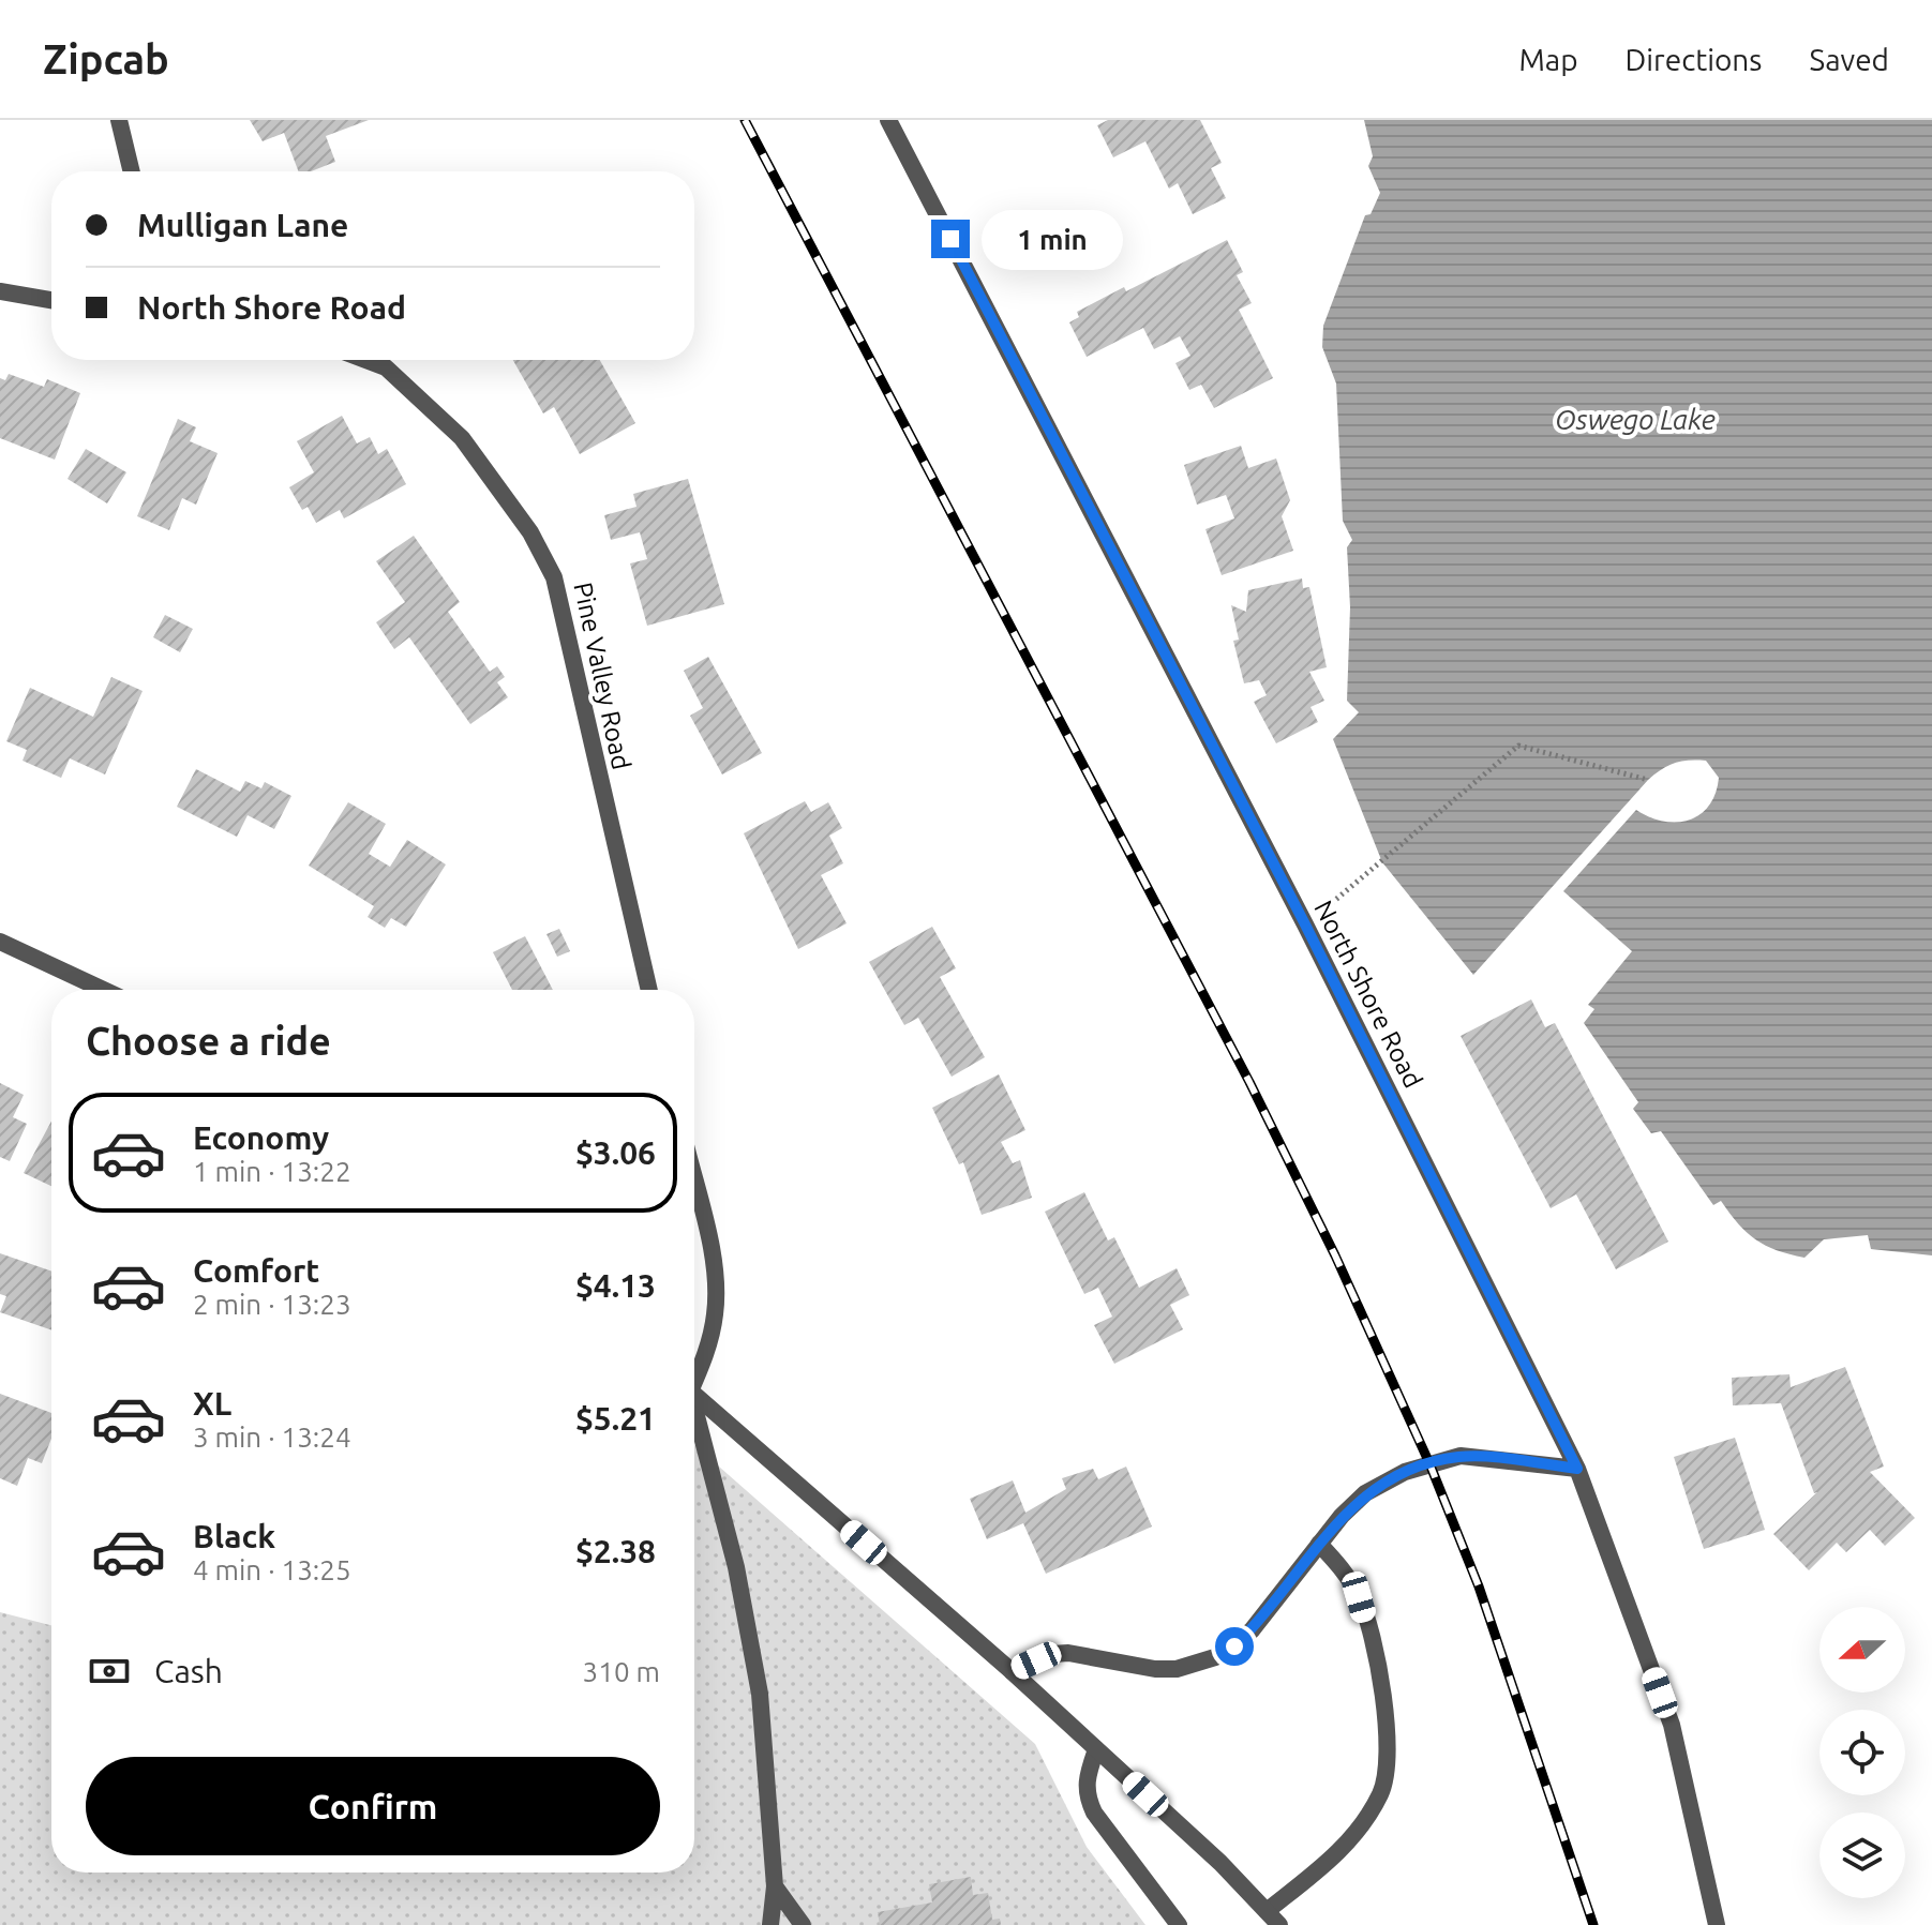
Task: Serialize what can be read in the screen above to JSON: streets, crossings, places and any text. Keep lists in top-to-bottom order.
{
  "streets": {
    "street": ["Pine Valley Road", "North Shore Road"]
  },
  "water": ["Oswego Lake"],
  "north": "left",
  "page": {
    "header": "Zipcab",
    "nav": ["Map", "Directions", "Saved"],
    "banner": ["Mulligan Lane", "North Shore Road"],
    "bubble": "1 min",
    "heading": "Choose a ride",
    "list": [
      {
        "name": "Economy",
        "note": "1 min · 13:22",
        "value": "$3.06"
      },
      {
        "name": "Comfort",
        "note": "2 min · 13:23",
        "value": "$4.13"
      },
      {
        "name": "XL",
        "note": "3 min · 13:24",
        "value": "$5.21"
      },
      {
        "name": "Black",
        "note": "4 min · 13:25",
        "value": "$2.38"
      }
    ],
    "pay": ["Cash", "310 m"],
    "buttons": "Confirm"
  }
}
